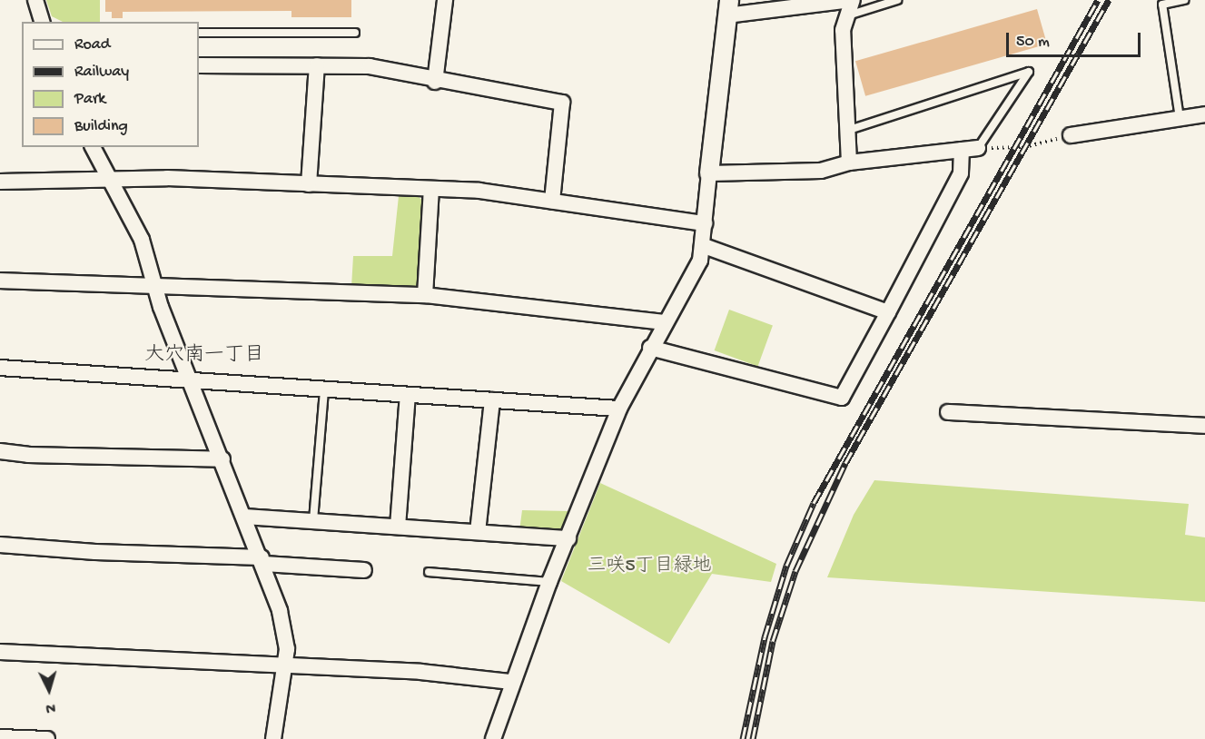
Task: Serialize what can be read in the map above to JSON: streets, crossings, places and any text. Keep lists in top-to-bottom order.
{
  "districts": ["大穴南一丁目"],
  "parks": ["三咲5丁目緑地"],
  "legend": [
    "Road",
    "Railway",
    "Park",
    "Building"
  ],
  "scale_bar": "50 m",
  "north": "bottom"
}
